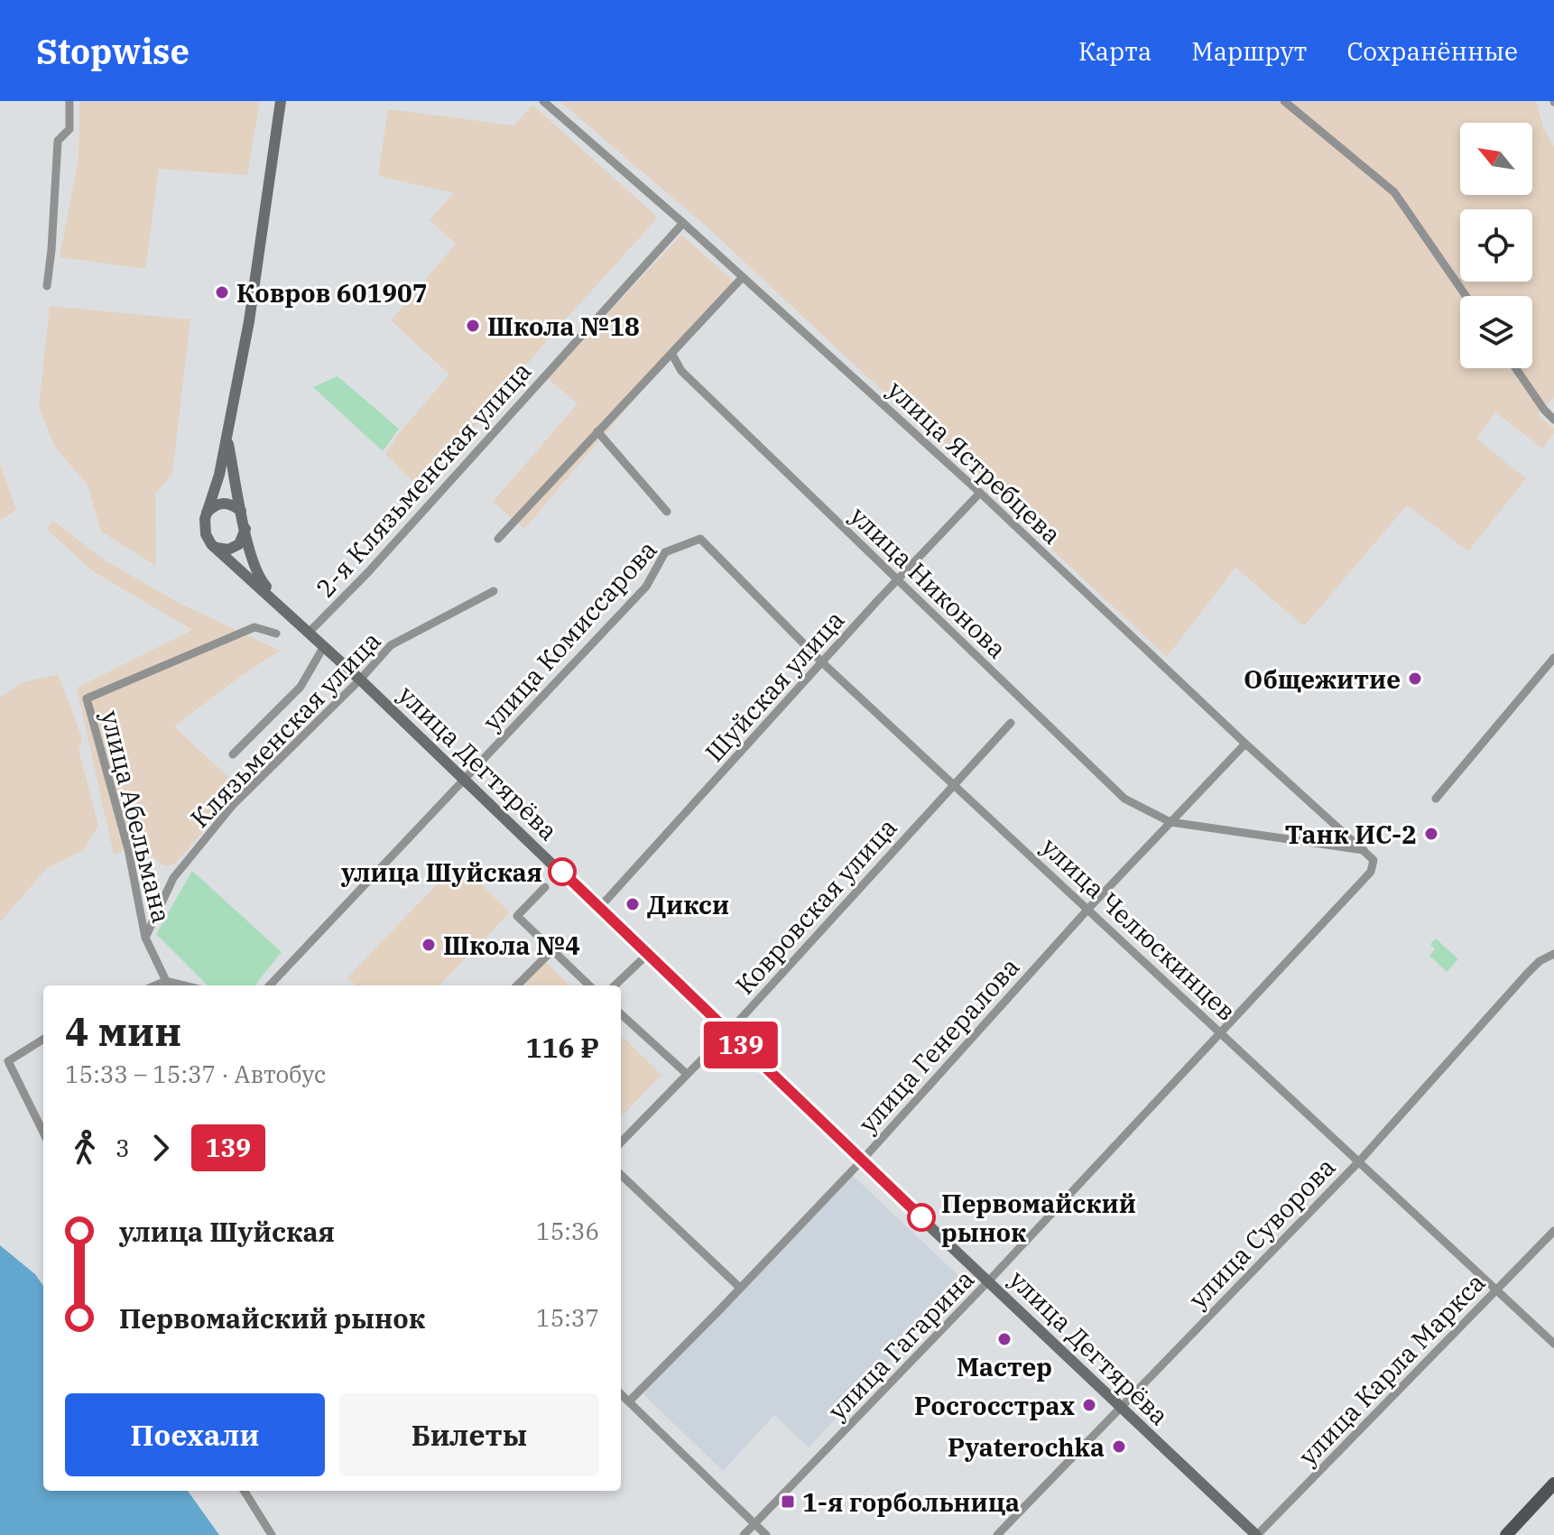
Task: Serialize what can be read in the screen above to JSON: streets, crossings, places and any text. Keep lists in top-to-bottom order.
{
  "streets": {
    "main road": ["улица Дегтярёва"],
    "street": [
      "улица Ястребцева",
      "2-я Клязьменская улица",
      "улица Никонова",
      "улица Комиссарова",
      "Шуйская улица",
      "Клязьменская улица",
      "улица Абельмана",
      "Ковровская улица",
      "улица Челюскинцев",
      "улица Генералова",
      "улица Суворова",
      "улица Гагарина",
      "улица Карла Маркса"
    ]
  },
  "crossings": [
    ["улица Ястребцева", "2-я Клязьменская улица"],
    ["улица Ястребцева", "улица Никонова"],
    ["улица Ястребцева", "Шуйская улица"],
    ["улица Ястребцева", "улица Генералова"],
    ["улица Ястребцева", "улица Гагарина"],
    ["2-я Клязьменская улица", "улица Дегтярёва"],
    ["улица Никонова", "Шуйская улица"],
    ["улица Никонова", "улица Генералова"],
    ["улица Комиссарова", "улица Дегтярёва"],
    ["улица Комиссарова", "улица Челюскинцев"],
    ["Шуйская улица", "улица Дегтярёва"],
    ["Шуйская улица", "улица Челюскинцев"],
    ["Клязьменская улица", "улица Дегтярёва"],
    ["Клязьменская улица", "улица Абельмана"],
    ["улица Дегтярёва", "Ковровская улица"],
    ["улица Дегтярёва", "улица Генералова"],
    ["улица Дегтярёва", "улица Суворова"],
    ["улица Дегтярёва", "улица Гагарина"],
    ["улица Дегтярёва", "улица Карла Маркса"],
    ["Ковровская улица", "улица Челюскинцев"],
    ["улица Челюскинцев", "улица Генералова"],
    ["улица Челюскинцев", "улица Суворова"],
    ["улица Челюскинцев", "улица Гагарина"],
    ["улица Челюскинцев", "улица Карла Маркса"]
  ],
  "places": {
    "other": [
      "Ковров 601907",
      "Школа №18",
      "Общежитие",
      "Танк ИС-2",
      "улица Шуйская",
      "Дикси",
      "Школа №4",
      "Первомайский рынок",
      "Мастер",
      "Росгосстрах",
      "Pyaterochka"
    ],
    "transit": ["1-я горбольница"]
  },
  "lines": ["bus line 139"],
  "north": "top left",
  "page": {
    "header": "Stopwise",
    "nav": ["Карта", "Маршрут", "Сохранённые"],
    "on_map": "139",
    "heading": ["4 мин", "15:33 – 15:37 · Автобус", "116 ₽"],
    "legs": ["3", "139"],
    "list": [
      {
        "name": "улица Шуйская",
        "value": "15:36"
      },
      {
        "name": "Первомайский рынок",
        "value": "15:37"
      }
    ],
    "buttons": ["Поехали", "Билеты"]
  }
}
